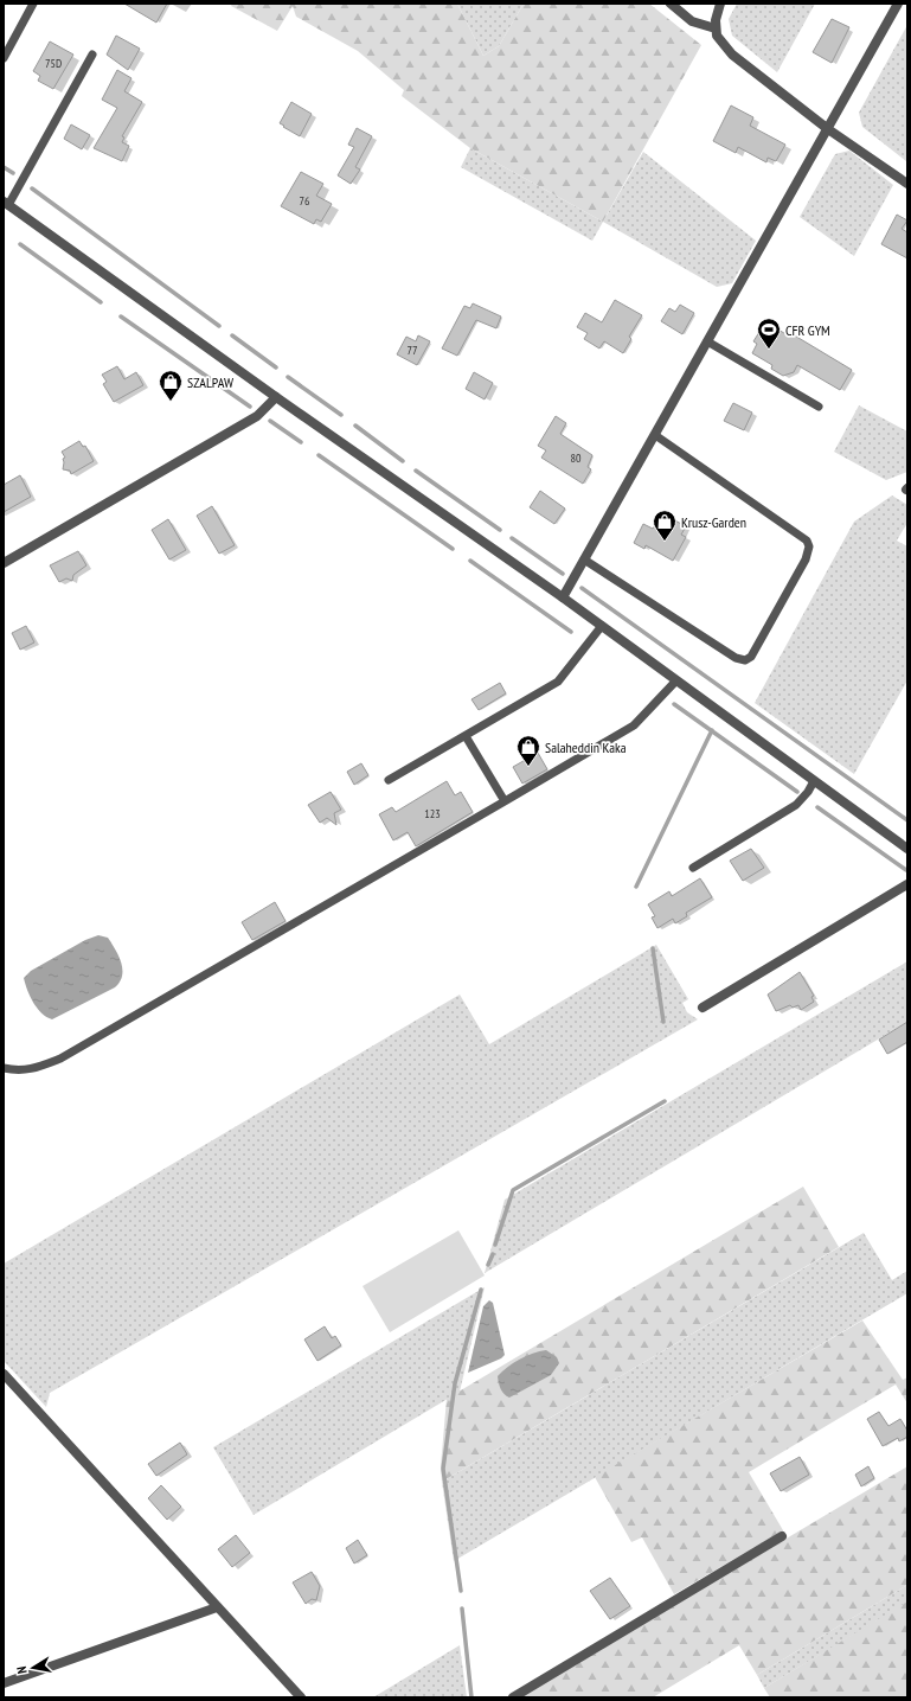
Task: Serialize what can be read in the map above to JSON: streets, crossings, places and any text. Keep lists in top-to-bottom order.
{
  "places": {
    "sports": ["CFR GYM"],
    "shop": ["SZALPAW", "Krusz-Garden", "Salaheddin Kaka"]
  },
  "house_numbers": [
    "75D",
    "76",
    "77",
    "80",
    "123"
  ],
  "north": "left"
}
